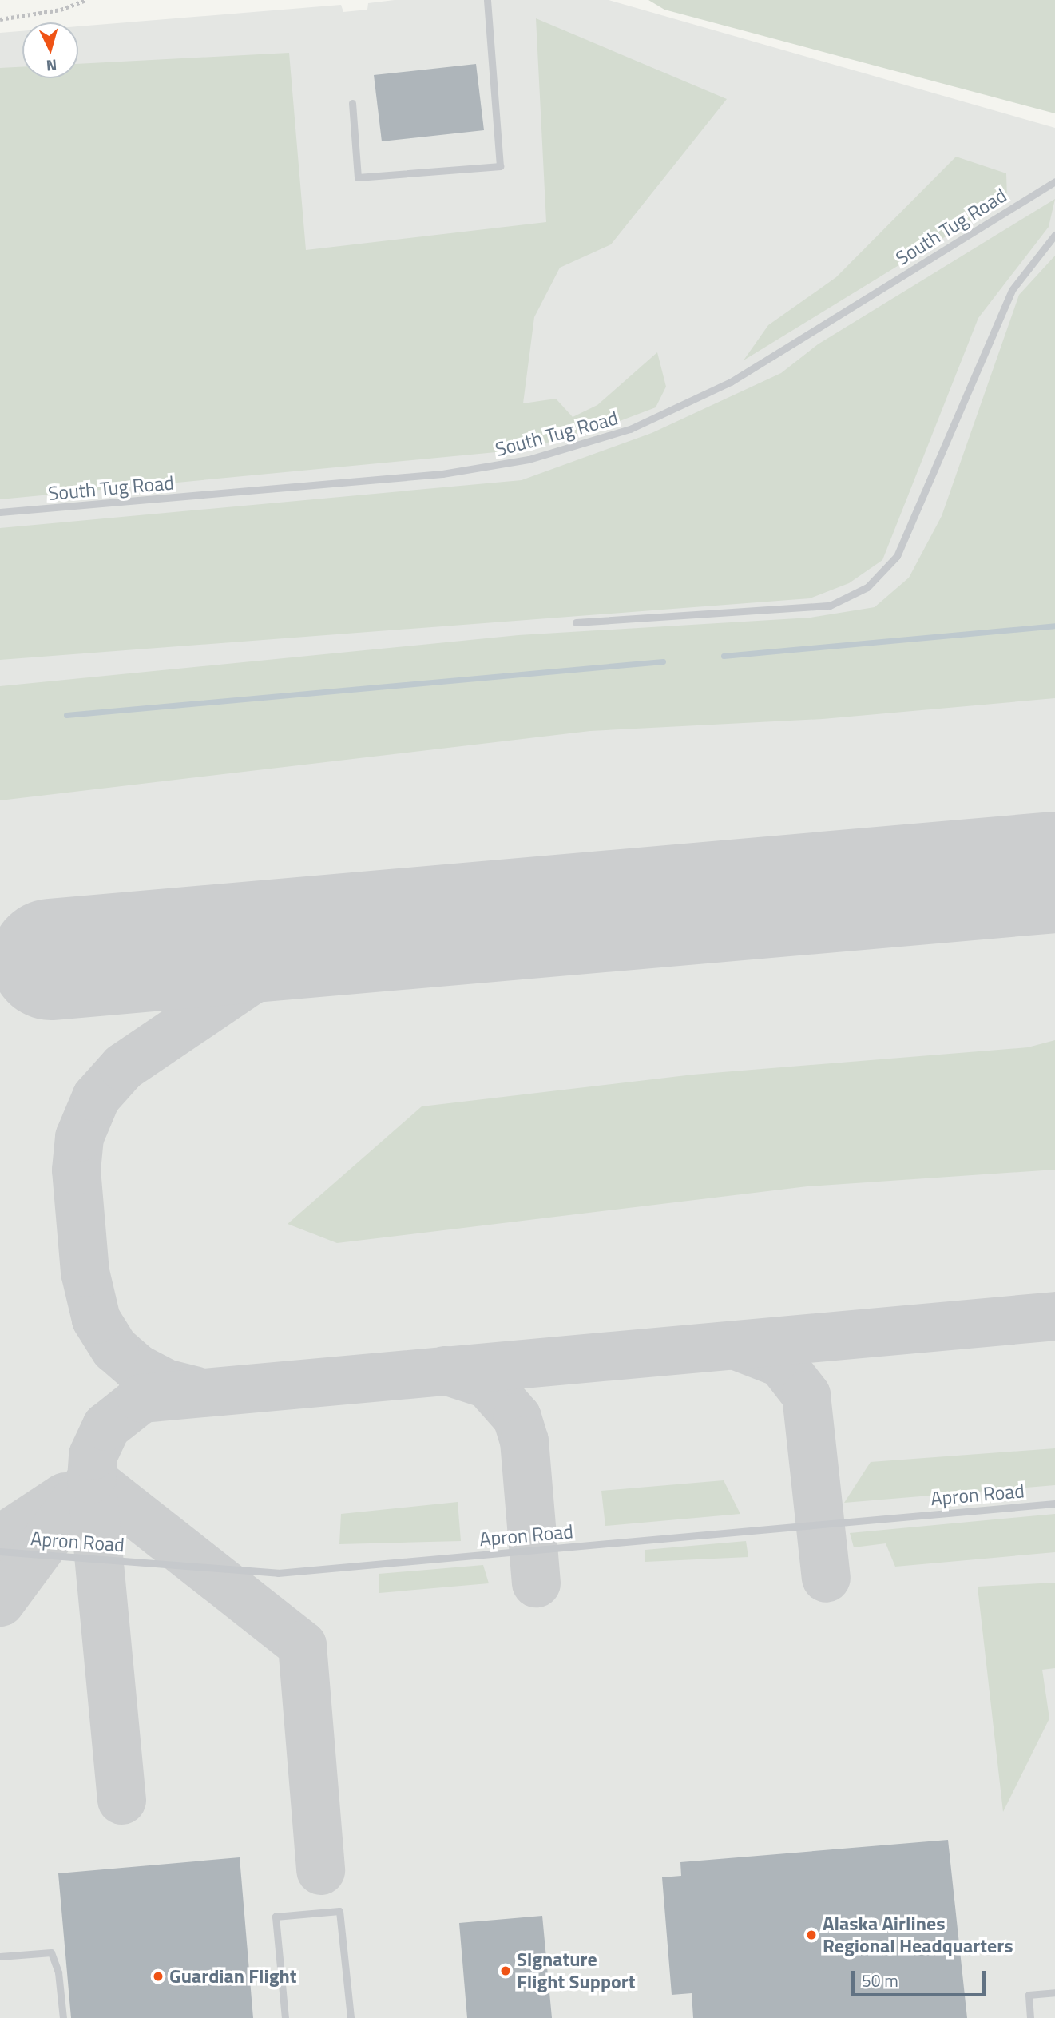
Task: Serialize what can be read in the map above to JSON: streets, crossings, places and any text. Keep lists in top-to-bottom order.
{
  "streets": {
    "lane": ["South Tug Road", "Apron Road"]
  },
  "places": ["Alaska Airlines Regional Headquarters", "Signature Flight Support", "Guardian Flight"],
  "scale_bar": "50 m",
  "north": "bottom"
}
